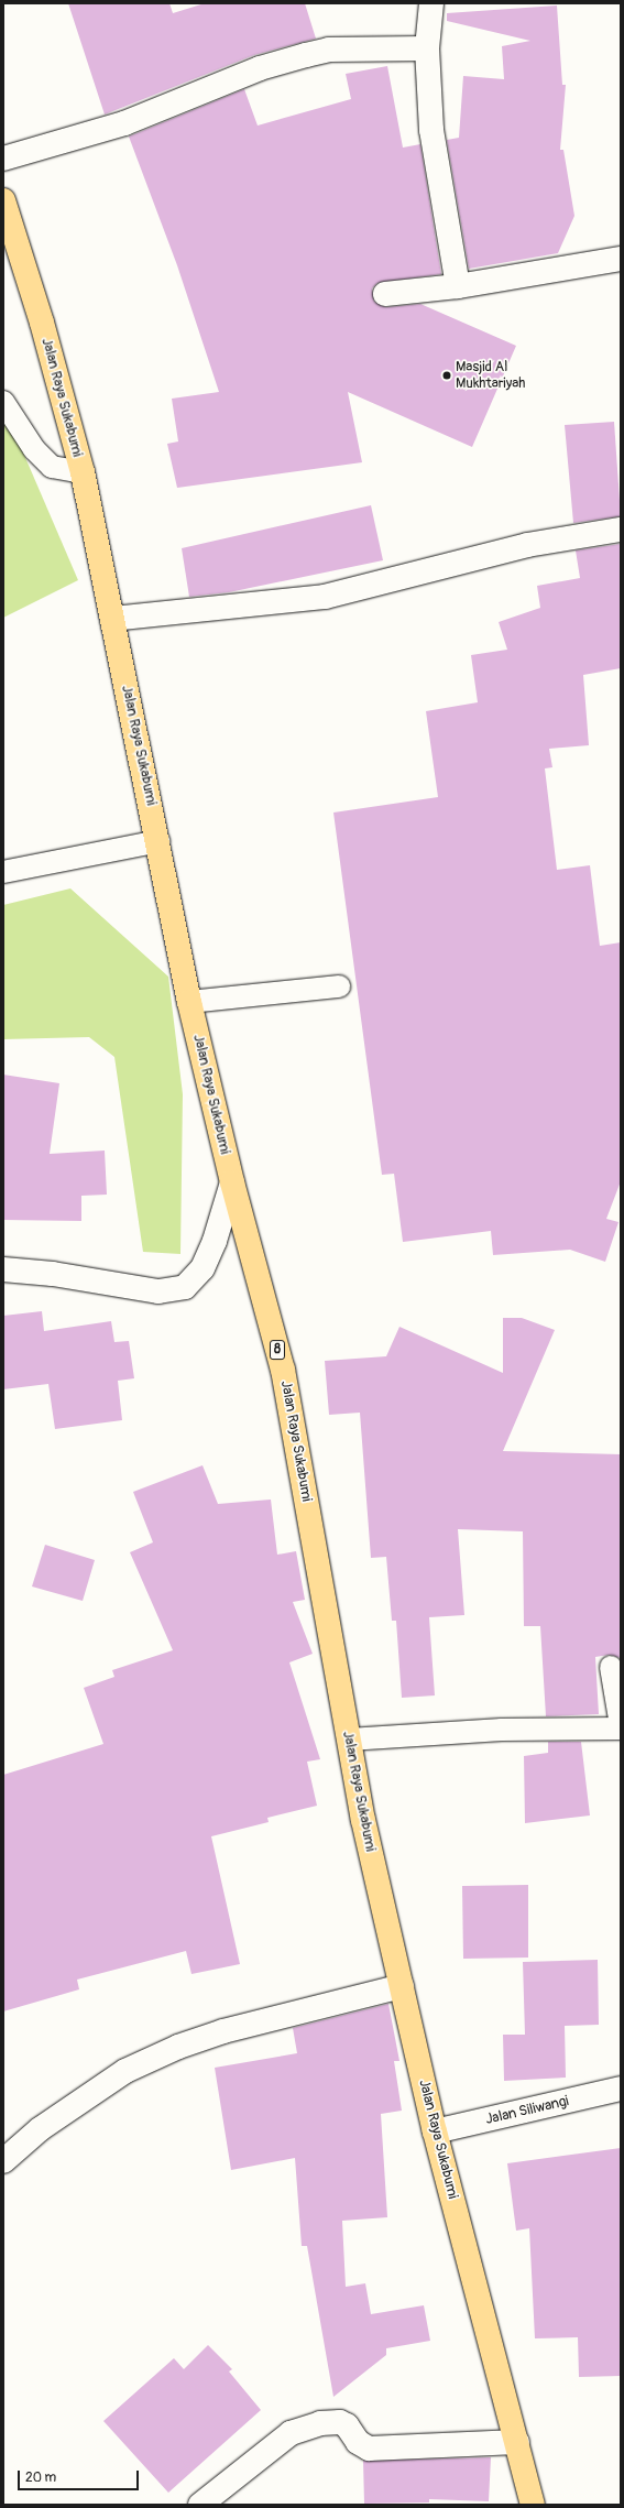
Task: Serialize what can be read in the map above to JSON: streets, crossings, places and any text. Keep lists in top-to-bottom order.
{
  "streets": {
    "highway": ["Jalan Raya Sukabumi", "8"],
    "street": ["Jalan Siliwangi"]
  },
  "crossings": [
    ["Jalan Raya Sukabumi", "Jalan Siliwangi"]
  ],
  "places": ["Masjid Al Mukhtariyah"],
  "scale_bar": "20 m"
}
